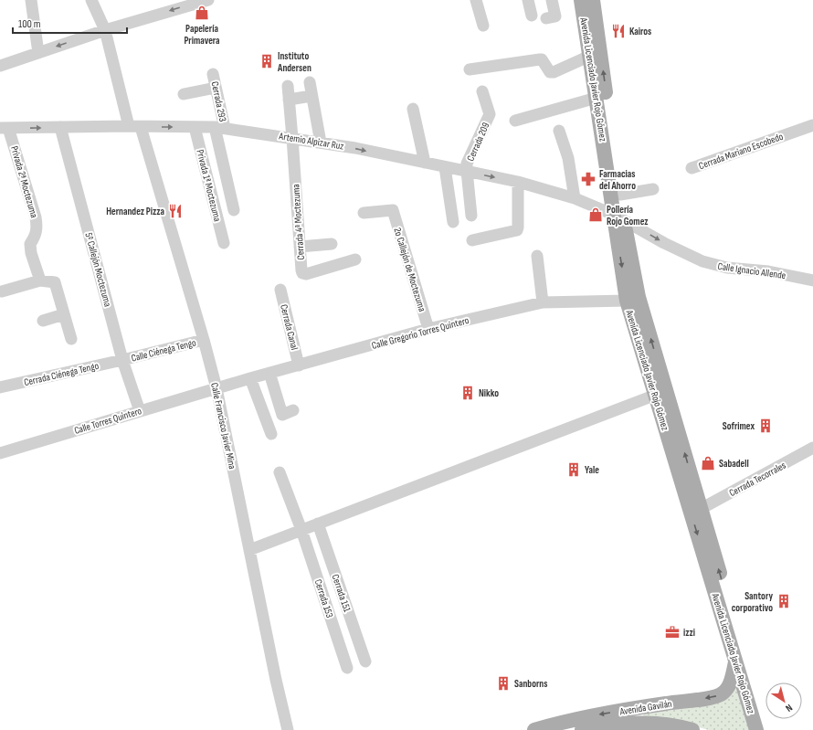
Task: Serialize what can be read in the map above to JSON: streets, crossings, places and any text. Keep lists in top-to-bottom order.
{
  "streets": {
    "main road": ["Avenida Licenciado Javier Rojo Gómez", "Avenida Gavilán"],
    "street": [
      "Cerrada 293",
      "Artemio Alpizar Ruz",
      "Cerrada 209",
      "Cerrada Mariano Escobedo",
      "Privada 2ª Moctezuma",
      "Privada 1ª Moctezuma",
      "Cerrada 4ª Moctezuma",
      "5º Callejón Moctezuma",
      "2o Callejón de Moctezuma",
      "Calle Ignacio Allende",
      "Cerrada Canal",
      "Calle Gregorio Torres Quintero",
      "Calle Ciénega Tengo",
      "Cerrada Ciénega Tengo",
      "Calle Torres Quintero",
      "Calle Francisco Javier Mina",
      "Cerrada Tecorrales",
      "Cerrada 151",
      "Cerrada 153"
    ]
  },
  "crossings": [
    ["Avenida Licenciado Javier Rojo Gómez", "Artemio Alpizar Ruz"],
    ["Avenida Licenciado Javier Rojo Gómez", "Calle Ignacio Allende"],
    ["Avenida Licenciado Javier Rojo Gómez", "Calle Gregorio Torres Quintero"],
    ["Avenida Licenciado Javier Rojo Gómez", "Cerrada Tecorrales"],
    ["Avenida Licenciado Javier Rojo Gómez", "Avenida Gavilán"],
    ["Cerrada 293", "Artemio Alpizar Ruz"],
    ["Artemio Alpizar Ruz", "Cerrada 209"],
    ["Artemio Alpizar Ruz", "Privada 2ª Moctezuma"],
    ["Artemio Alpizar Ruz", "Privada 1ª Moctezuma"],
    ["Artemio Alpizar Ruz", "Cerrada 4ª Moctezuma"],
    ["Artemio Alpizar Ruz", "5º Callejón Moctezuma"],
    ["Artemio Alpizar Ruz", "Calle Ignacio Allende"],
    ["Artemio Alpizar Ruz", "Calle Francisco Javier Mina"],
    ["5º Callejón Moctezuma", "Calle Ciénega Tengo"],
    ["5º Callejón Moctezuma", "Cerrada Ciénega Tengo"],
    ["5º Callejón Moctezuma", "Calle Torres Quintero"],
    ["2o Callejón de Moctezuma", "Calle Gregorio Torres Quintero"],
    ["Cerrada Canal", "Calle Gregorio Torres Quintero"],
    ["Calle Gregorio Torres Quintero", "Calle Torres Quintero"],
    ["Calle Gregorio Torres Quintero", "Calle Francisco Javier Mina"],
    ["Calle Ciénega Tengo", "Cerrada Ciénega Tengo"],
    ["Calle Ciénega Tengo", "Calle Francisco Javier Mina"],
    ["Calle Torres Quintero", "Calle Francisco Javier Mina"]
  ],
  "one_way": ["Calle Ignacio Allende"],
  "places": {
    "shop": ["Papelería Primavera", "Pollería Rojo Gomez", "Sabadell"],
    "restaurant": ["Kairos", "Hernandez Pizza"],
    "building": [
      "Instituto Andersen",
      "Nikko",
      "Sofrimex",
      "Yale",
      "Santory corporativo",
      "Sanborns"
    ],
    "pharmacy": ["Farmacias del Ahorro"],
    "office": ["izzi"]
  },
  "scale_bar": "100 m",
  "north": "bottom right"
}
